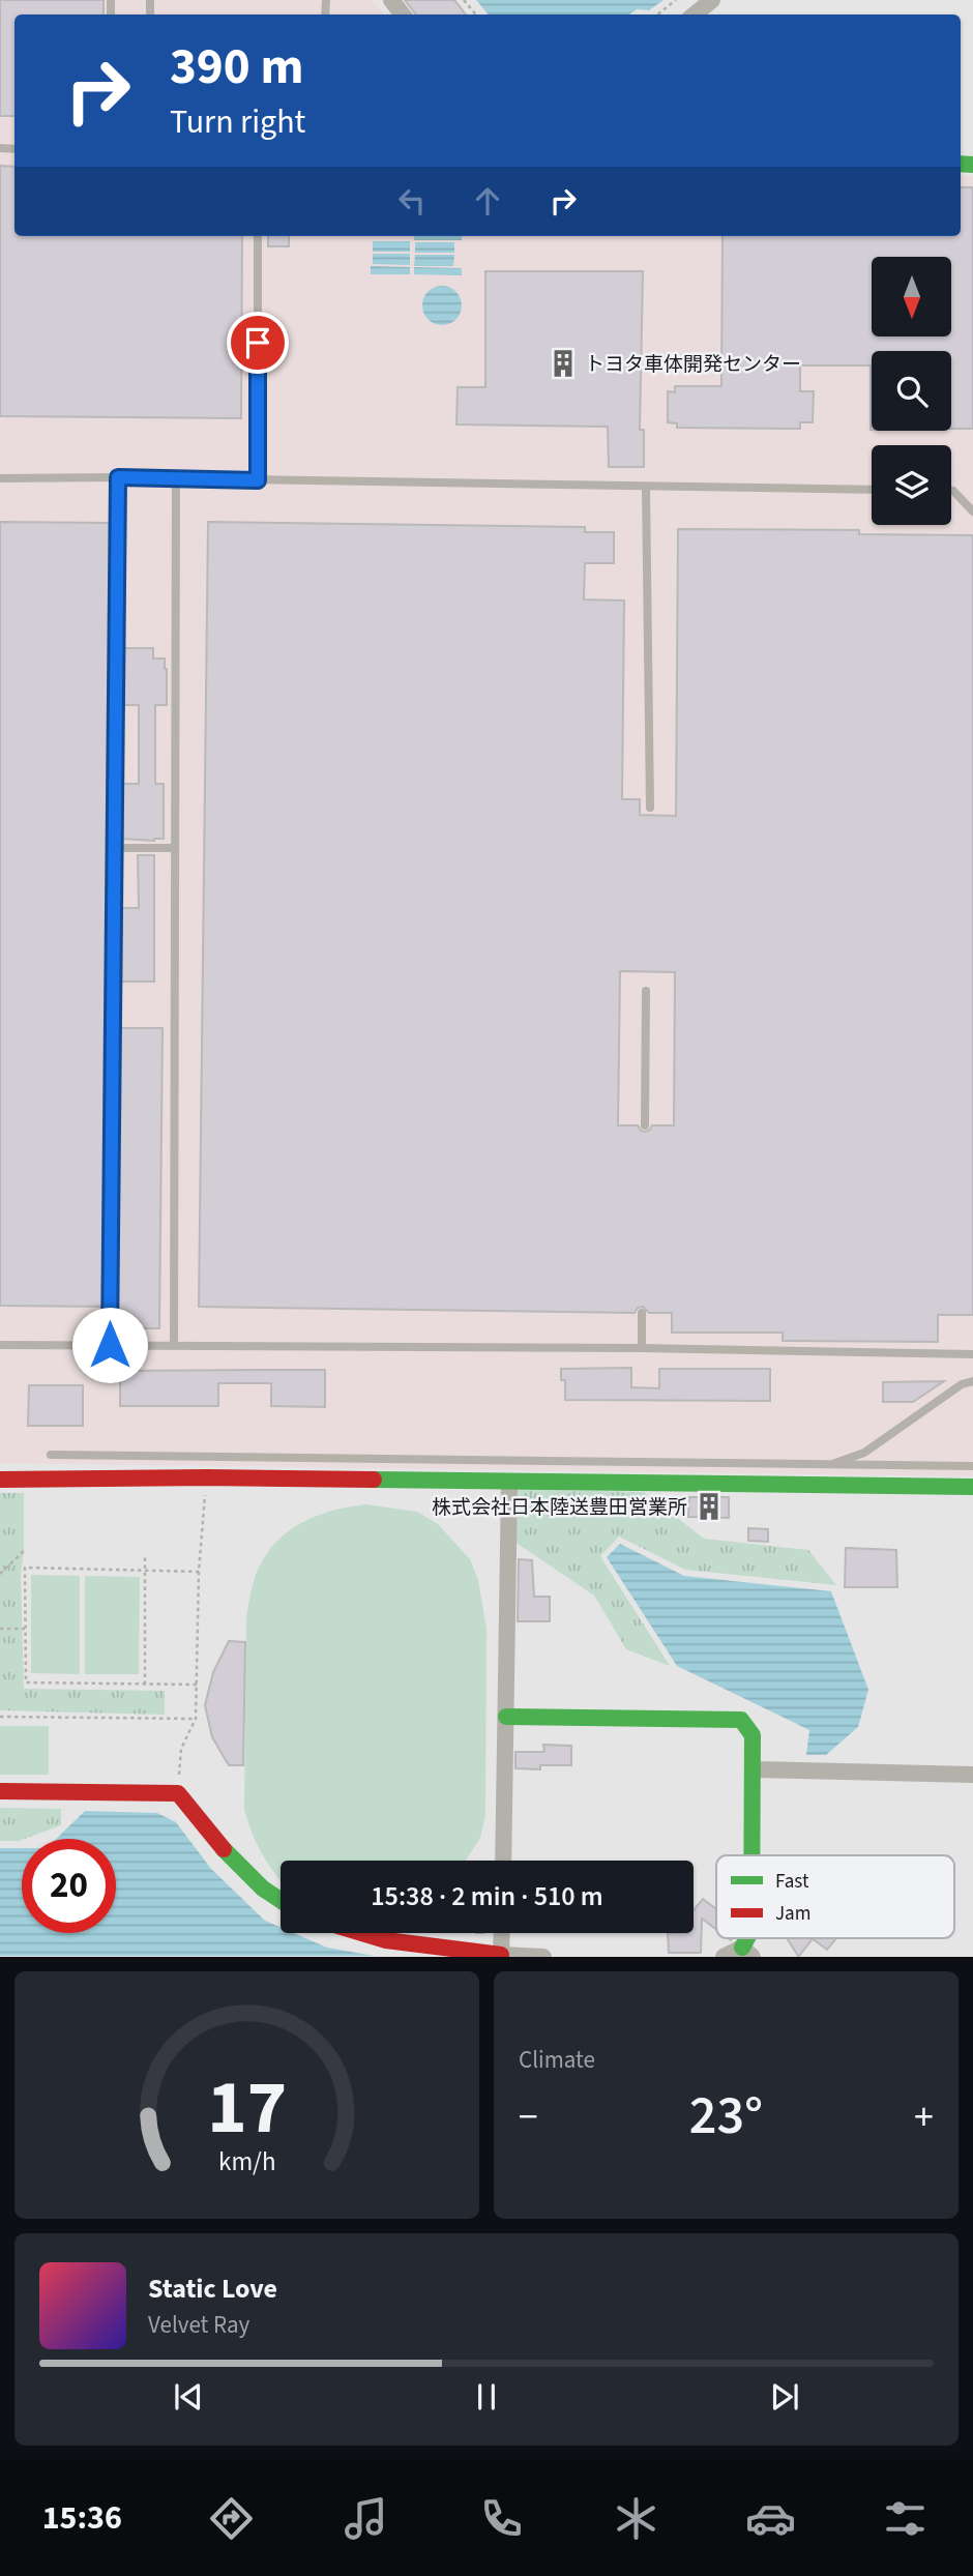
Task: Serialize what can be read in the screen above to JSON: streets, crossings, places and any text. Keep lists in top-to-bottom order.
{
  "places": {
    "building": ["トヨタ車体開発センター", "株式会社日本陸送豊田営業所"]
  },
  "legend": ["Fast", "Jam"],
  "north": "bottom",
  "page": {
    "turn": ["390 m", "Turn right"],
    "limit": "20",
    "trip": "15:38 · 2 min · 510 m",
    "tile": "Climate",
    "heat": ["−", "23°", "+"],
    "song": ["Static Love", "Velvet Ray"],
    "tabs": "15:36",
    "gauge": ["17", "km/h"]
  }
}
